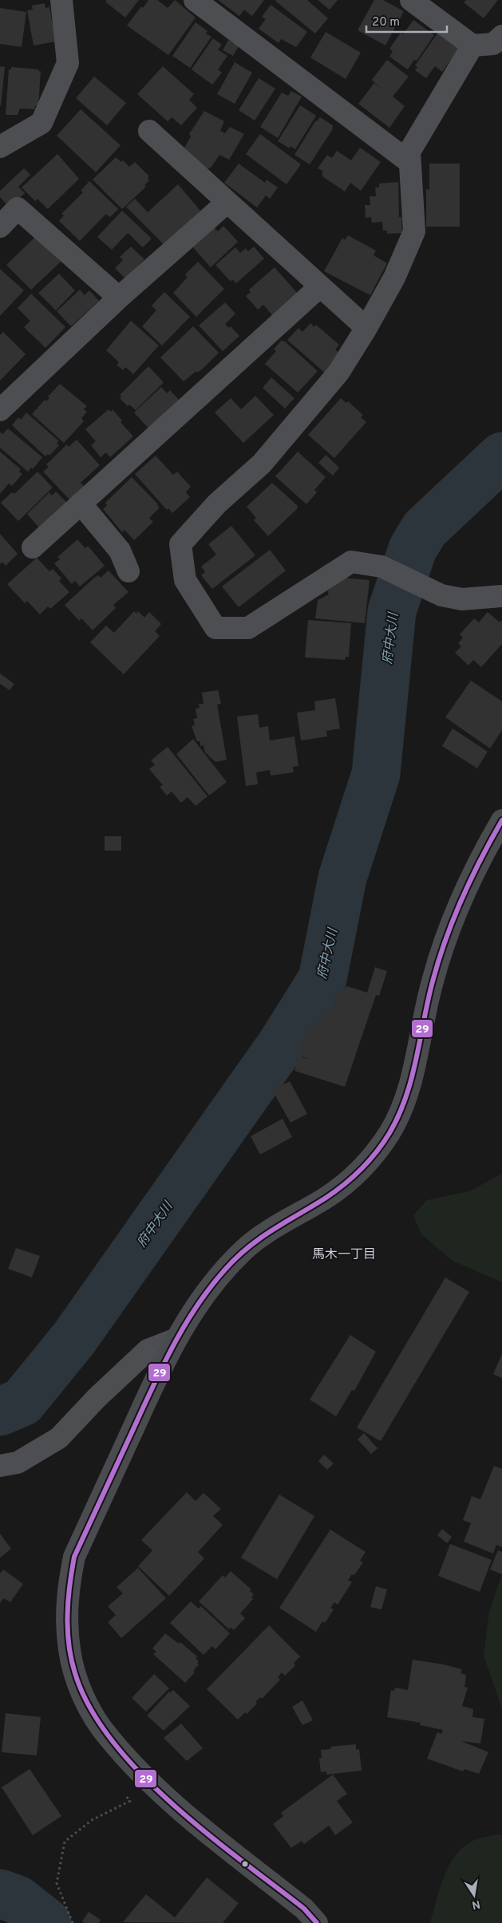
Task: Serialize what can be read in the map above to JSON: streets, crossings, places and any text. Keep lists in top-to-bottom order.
{
  "districts": ["馬木一丁目"],
  "water": ["府中大川"],
  "lines": ["transit line 29"],
  "scale_bar": "20 m",
  "north": "bottom"
}
